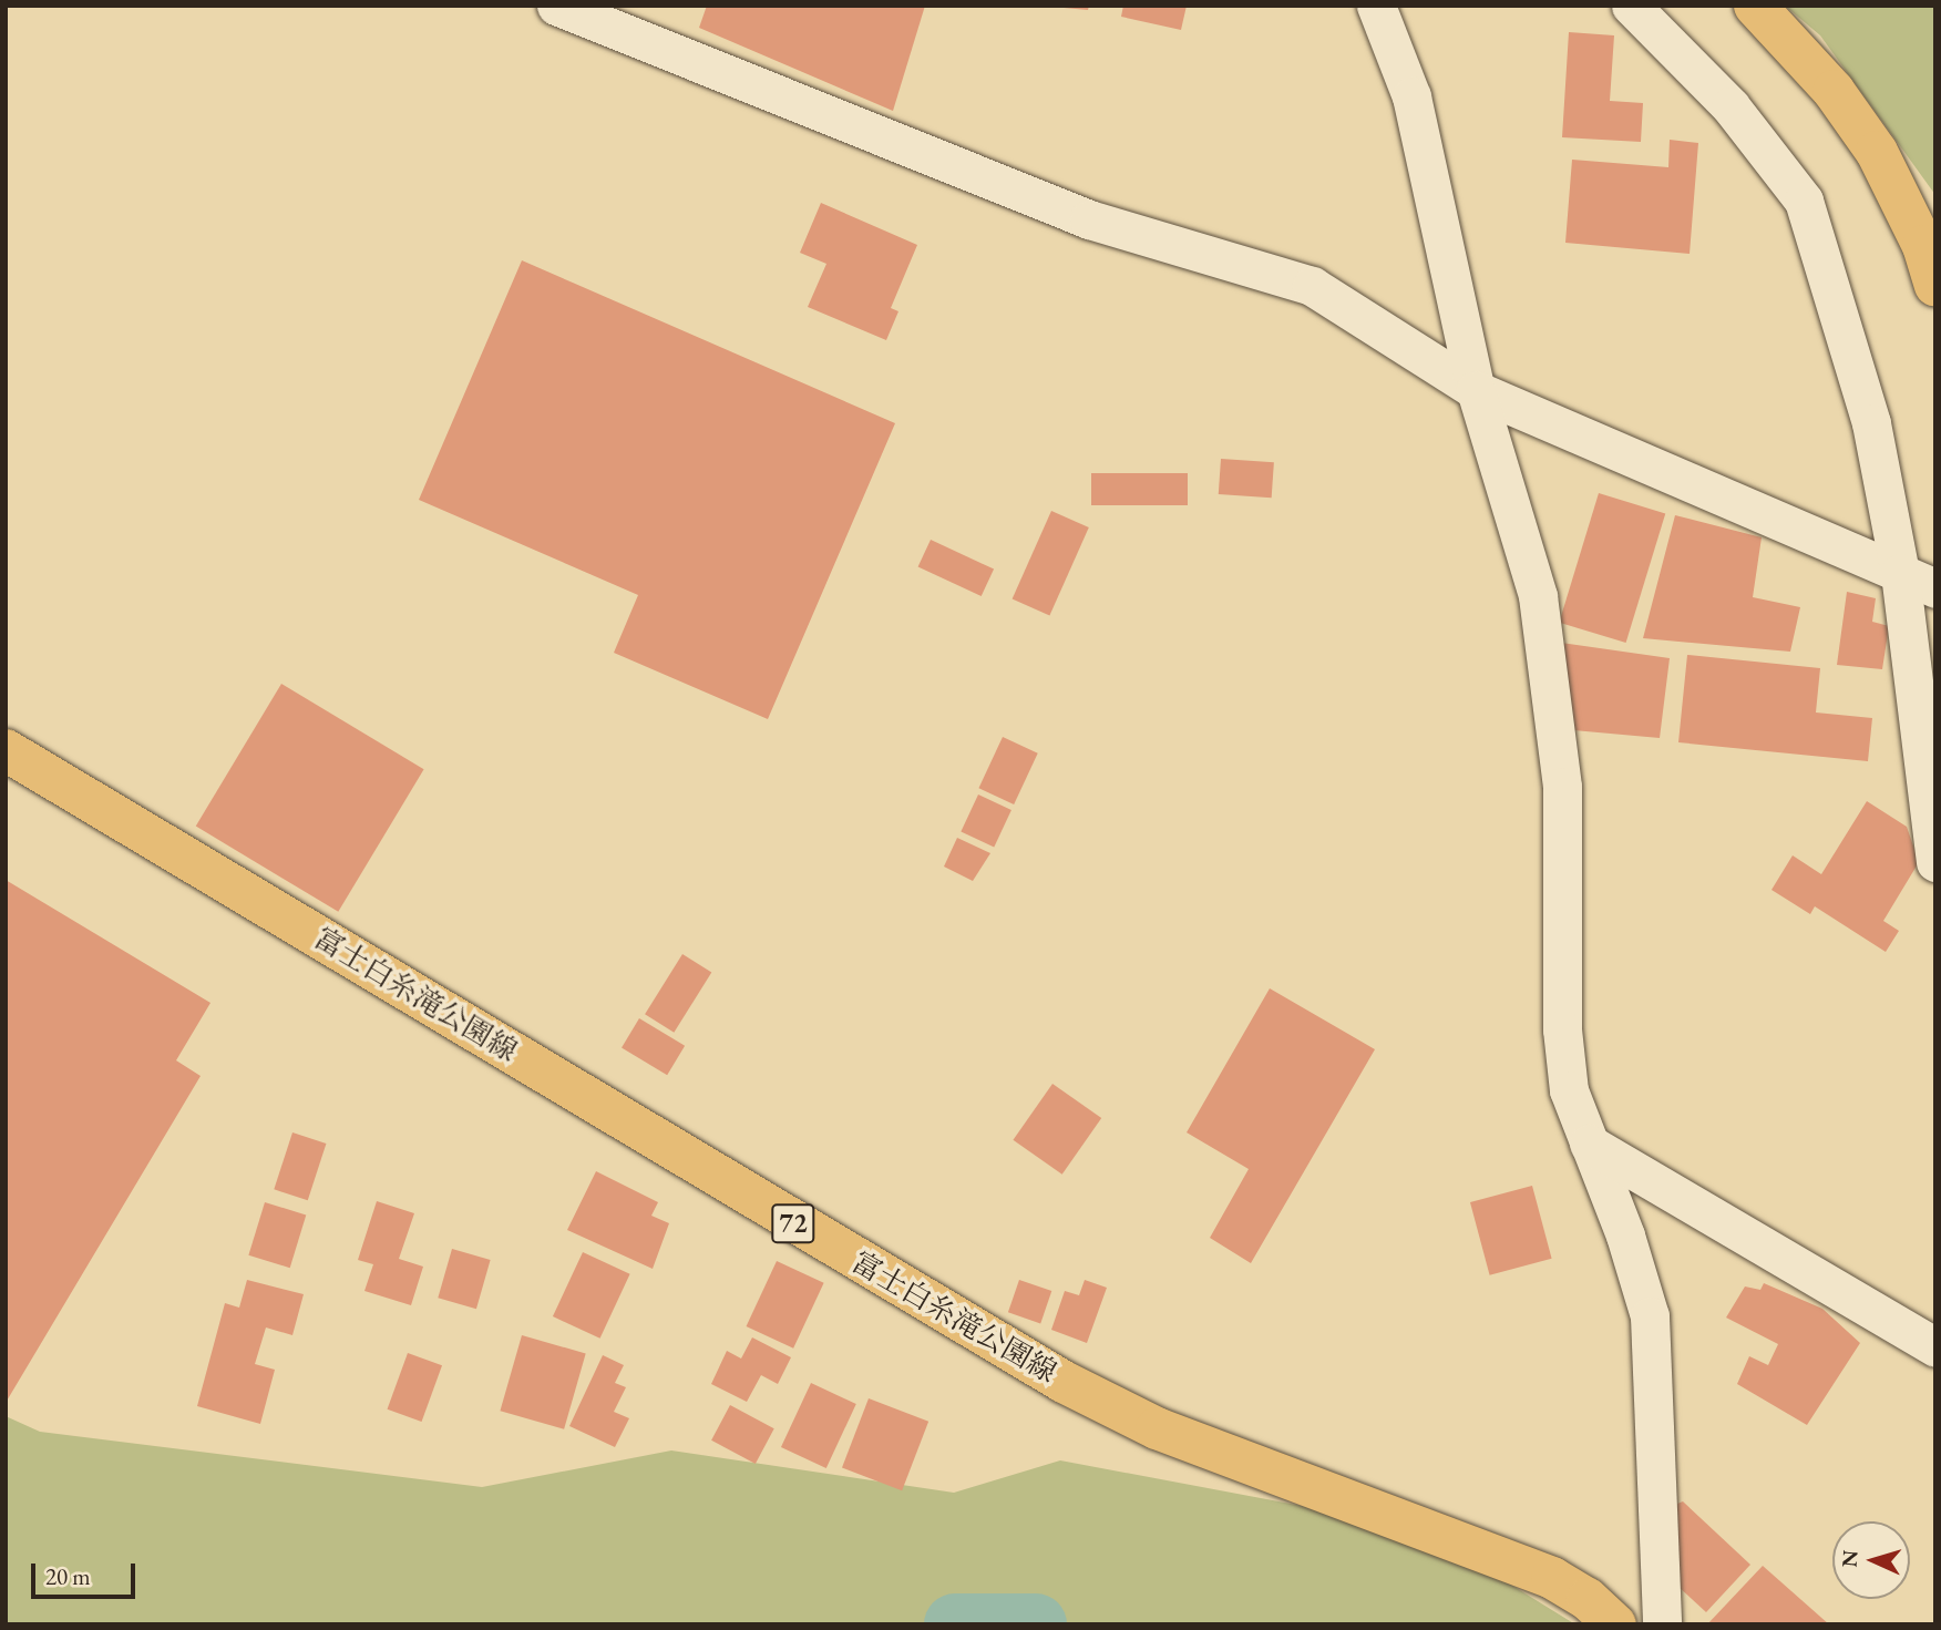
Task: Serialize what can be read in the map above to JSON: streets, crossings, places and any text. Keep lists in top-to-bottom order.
{
  "streets": {
    "main road": ["富士白糸滝公園線", "72"]
  },
  "scale_bar": "20 m",
  "north": "left"
}
